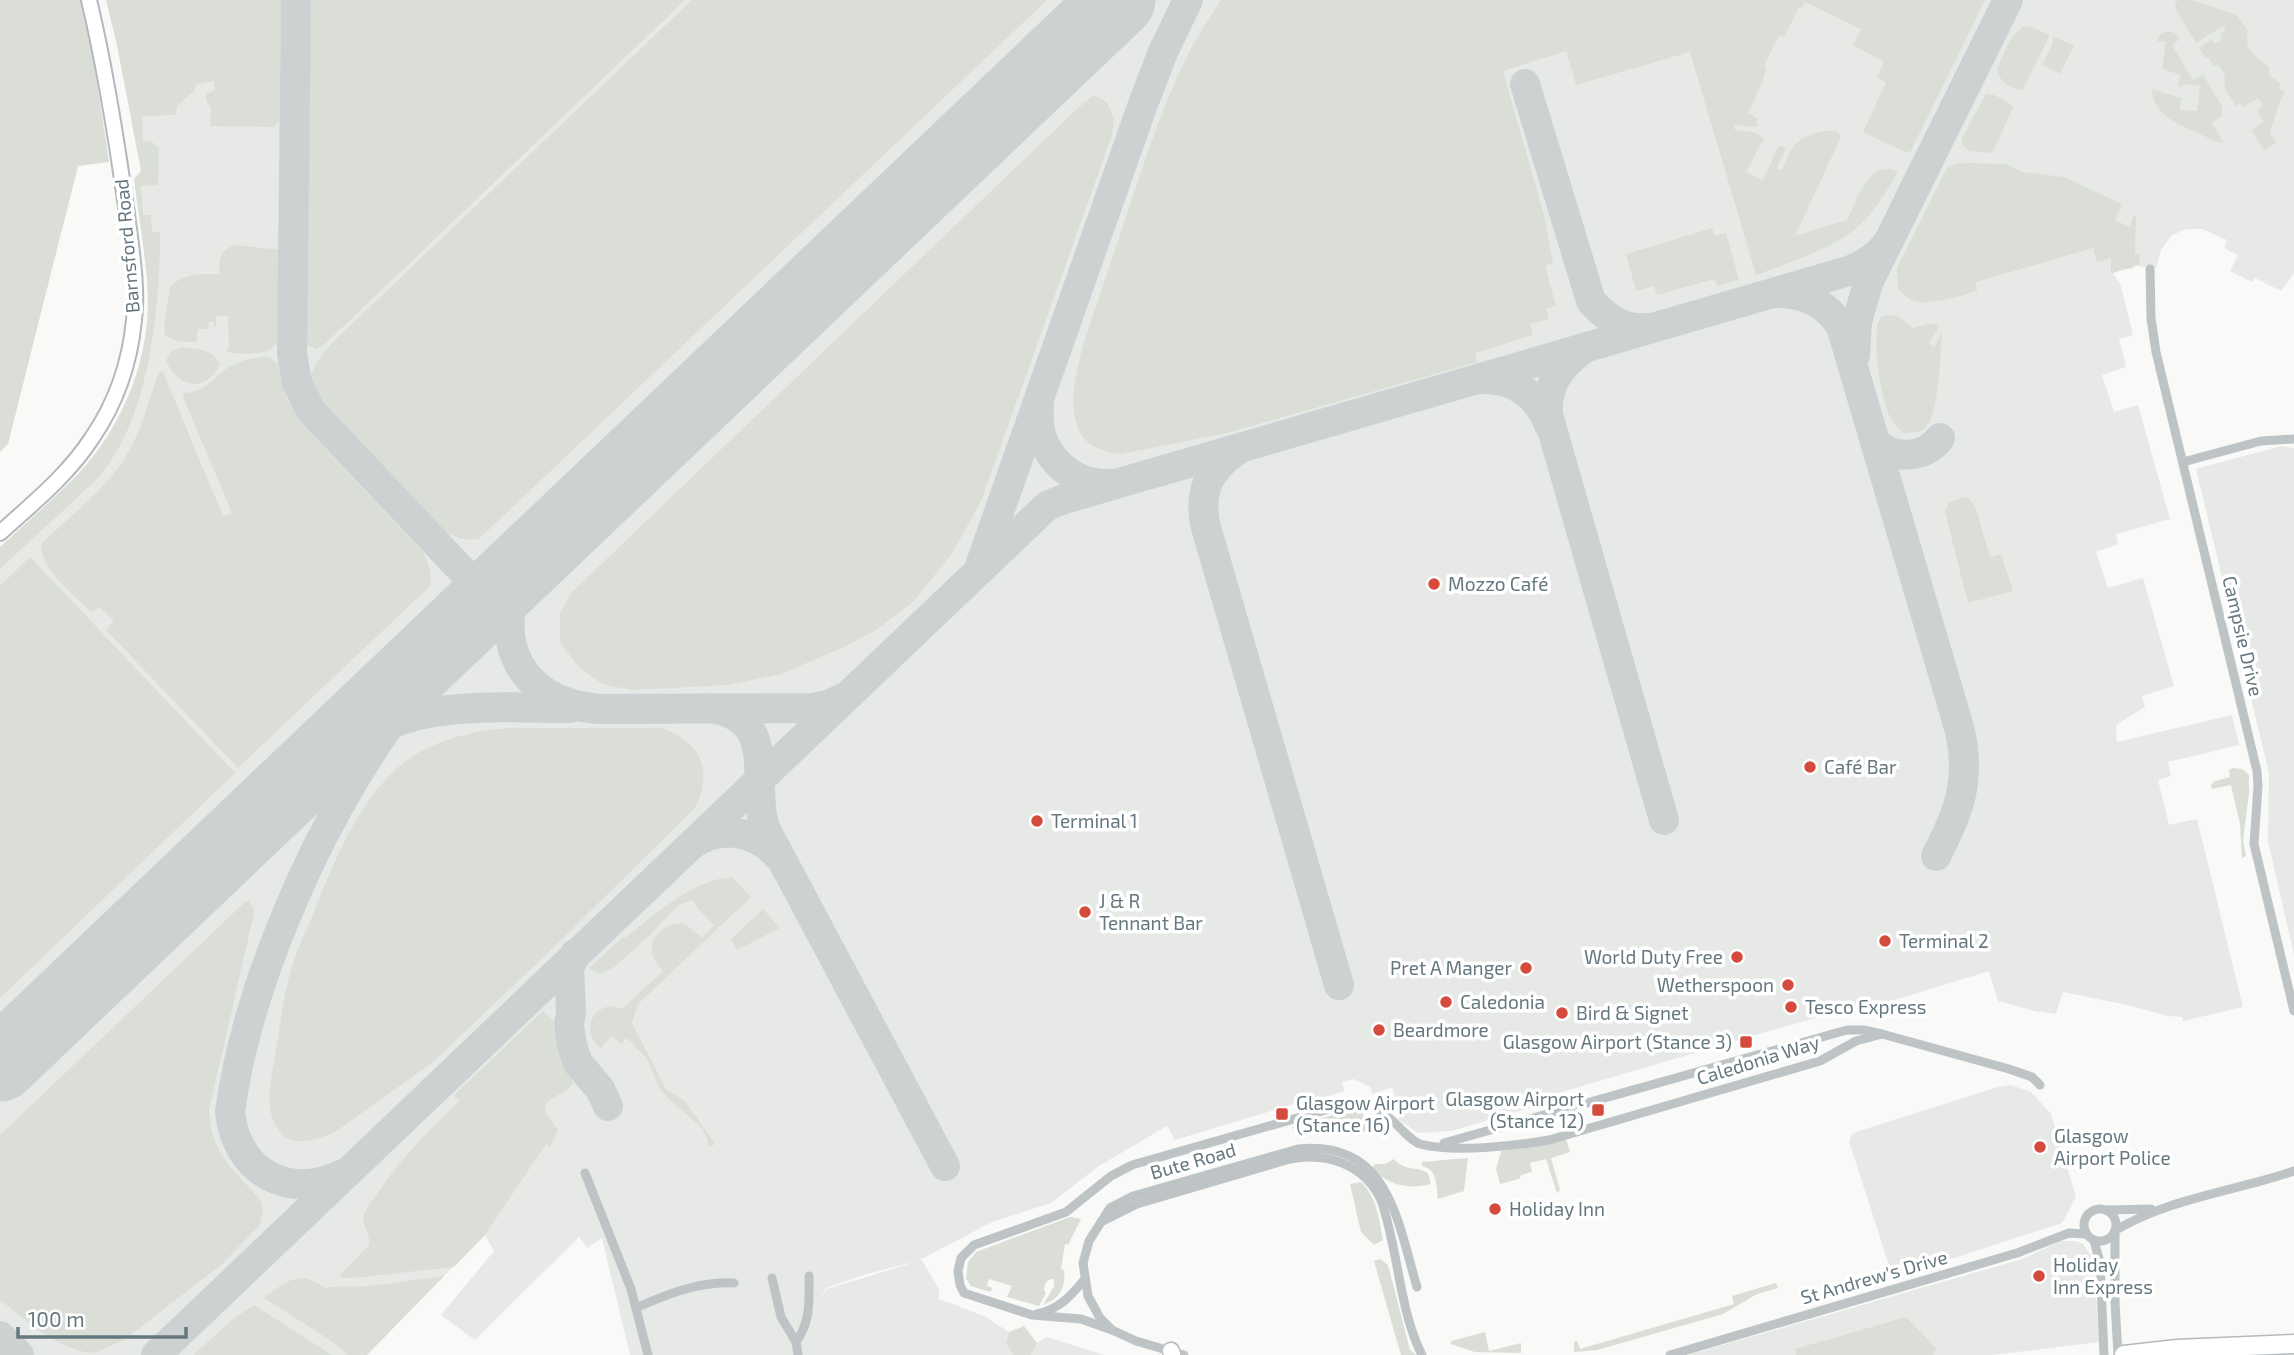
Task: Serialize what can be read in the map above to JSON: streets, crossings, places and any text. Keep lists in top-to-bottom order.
{
  "streets": {
    "main road": ["Barnsford Road"],
    "street": [
      "Campsie Drive",
      "Caledonia Way",
      "Bute Road",
      "St Andrew's Drive"
    ]
  },
  "places": {
    "other": [
      "Mozzo Café",
      "Café Bar",
      "Terminal 1",
      "J & R Tennant Bar",
      "Terminal 2",
      "World Duty Free",
      "Pret A Manger",
      "Wetherspoon",
      "Caledonia",
      "Tesco Express",
      "Bird & Signet",
      "Beardmore",
      "Glasgow Airport Police",
      "Holiday Inn",
      "Holiday Inn Express"
    ],
    "transit": ["Glasgow Airport (Stance 3)", "Glasgow Airport (Stance 12)", "Glasgow Airport (Stance 16)"]
  },
  "scale_bar": "100 m"
}
